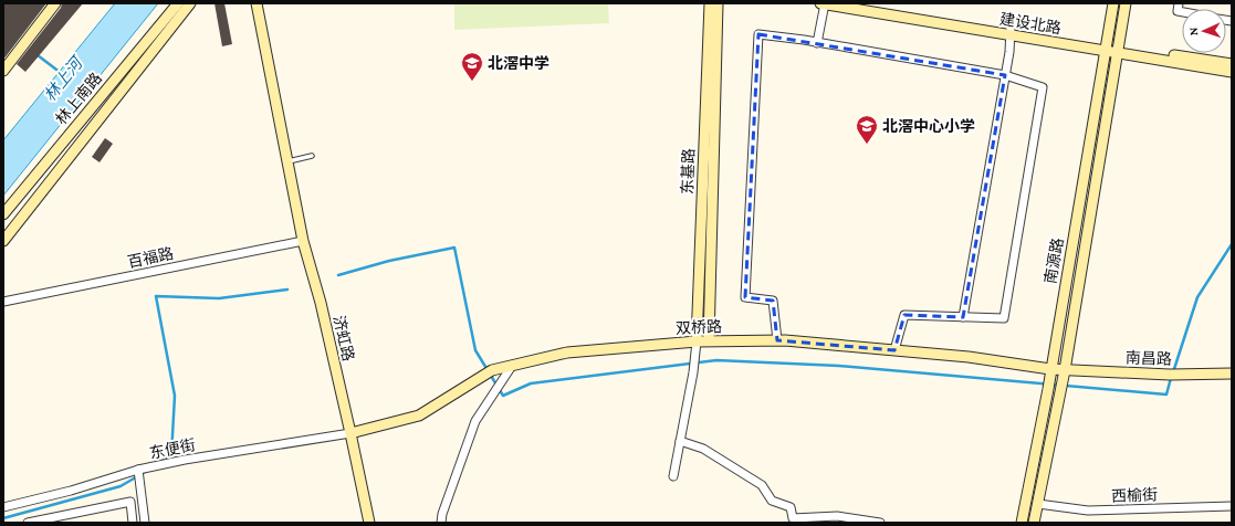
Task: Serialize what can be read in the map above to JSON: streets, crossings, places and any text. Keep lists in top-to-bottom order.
{
  "streets": {
    "main road": [
      "建设北路",
      "林上南路",
      "东基路",
      "南源路",
      "双桥路",
      "济虹路",
      "南昌路"
    ],
    "street": ["百福路", "东便街", "西榆街"]
  },
  "crossings": [
    ["建设北路", "南源路"],
    ["东基路", "双桥路"],
    ["百福路", "济虹路"],
    ["南源路", "双桥路"],
    ["南源路", "南昌路"],
    ["南源路", "西榆街"],
    ["双桥路", "济虹路"],
    ["双桥路", "南昌路"],
    ["双桥路", "东便街"],
    ["济虹路", "东便街"]
  ],
  "water": ["林上河"],
  "places": {
    "school or university": ["北滘中学", "北滘中心小学"]
  },
  "north": "left"
}
